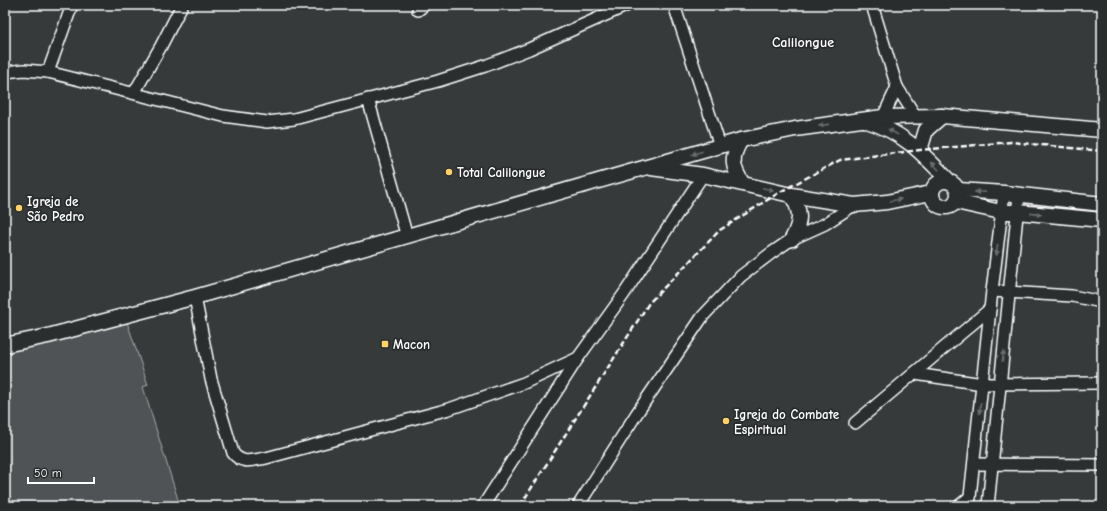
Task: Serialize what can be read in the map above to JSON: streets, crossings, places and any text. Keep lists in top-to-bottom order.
{
  "districts": ["Calilongue"],
  "places": {
    "other": ["Total Calilongue", "Igreja de São Pedro", "Igreja do Combate Espiritual"],
    "transit": ["Macon"]
  },
  "scale_bar": "50 m"
}
